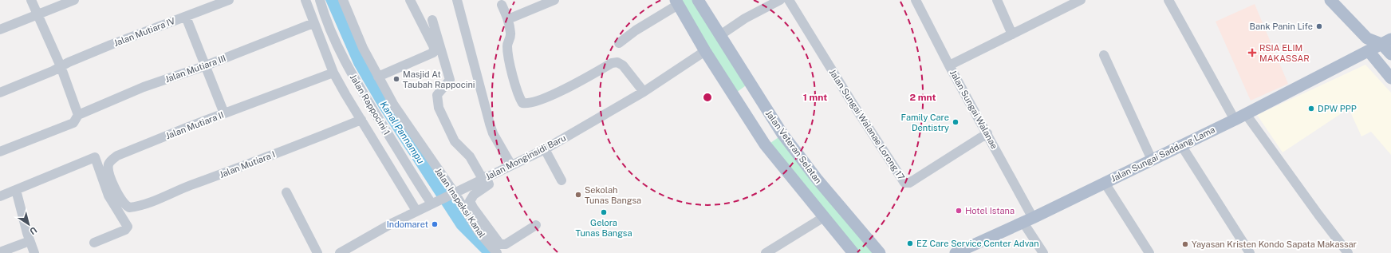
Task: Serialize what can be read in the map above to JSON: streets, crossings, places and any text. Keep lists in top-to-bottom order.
{
  "streets": {
    "main road": ["Jalan Veteran Selatan", "Jalan Sungai Saddang Lama"],
    "street": [
      "Jalan Mutiara IV",
      "Jalan Mutiara III",
      "Jalan Rappocini 1",
      "Jalan Sungai Walanae",
      "Jalan Sungai Walanae Lorong 17",
      "Jalan Mutiara II",
      "Jalan Monginsidi Baru",
      "Jalan Mutiara I",
      "Jalan Inspeksi Kanal"
    ]
  },
  "crossings": [
    ["Jalan Rappocini 1", "Jalan Monginsidi Baru"],
    ["Jalan Sungai Walanae", "Jalan Sungai Walanae Lorong 17"],
    ["Jalan Sungai Walanae", "Jalan Sungai Saddang Lama"],
    ["Jalan Mutiara II", "Jalan Mutiara I"],
    ["Jalan Monginsidi Baru", "Jalan Inspeksi Kanal"]
  ],
  "water": ["Kanal Pannampu"],
  "places": {
    "other": [
      "Bank Panin Life",
      "Masjid At Taubah Rappocini",
      "DPW PPP",
      "Family Care Dentistry",
      "Sekolah Tunas Bangsa",
      "Hotel Istana",
      "Gelora Tunas Bangsa",
      "Indomaret",
      "EZ Care Service Center Advan",
      "Yayasan Kristen Kondo Sapata Makassar"
    ],
    "health": ["RSIA ELIM MAKASSAR"]
  },
  "north": "bottom right",
  "rings": ["1 mnt", "2 mnt"]
}
